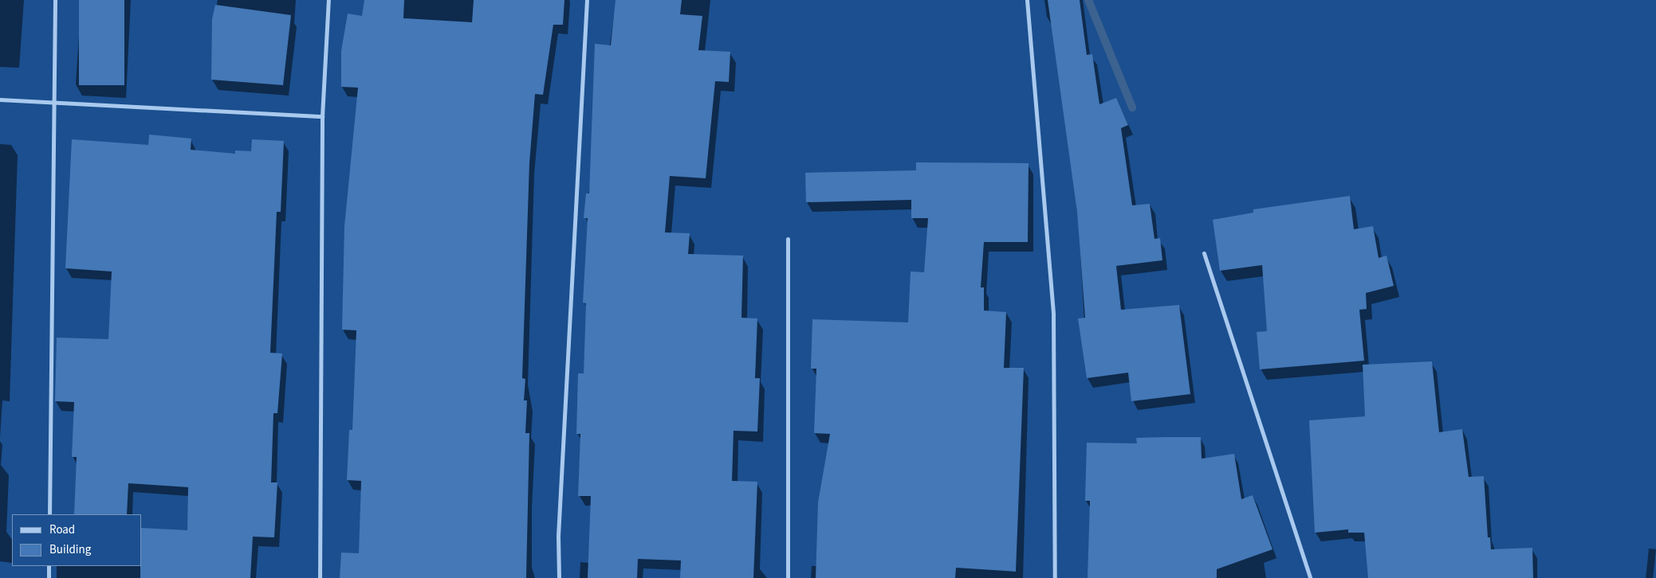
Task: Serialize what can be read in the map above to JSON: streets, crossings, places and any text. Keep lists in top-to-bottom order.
{
  "legend": ["Road", "Building"]
}
